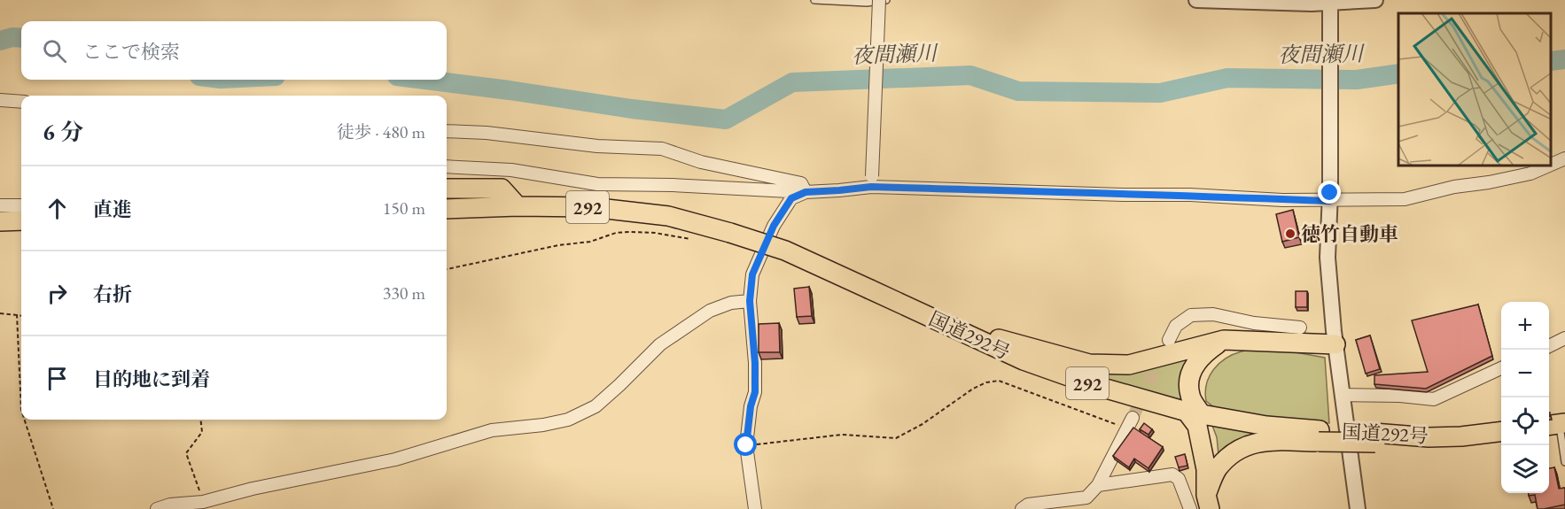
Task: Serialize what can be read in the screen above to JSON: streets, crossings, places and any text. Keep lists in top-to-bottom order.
{
  "streets": {
    "highway": ["292", "国道292号"]
  },
  "water": ["夜間瀬川"],
  "places": ["徳竹自動車"],
  "page": {
    "search": "ここで検索",
    "heading": ["6 分", "徒歩 · 480 m"],
    "list": [
      ["直進", "150 m"],
      ["右折", "330 m"],
      "目的地に到着"
    ],
    "map_buttons": ["+", "−"]
  }
}
